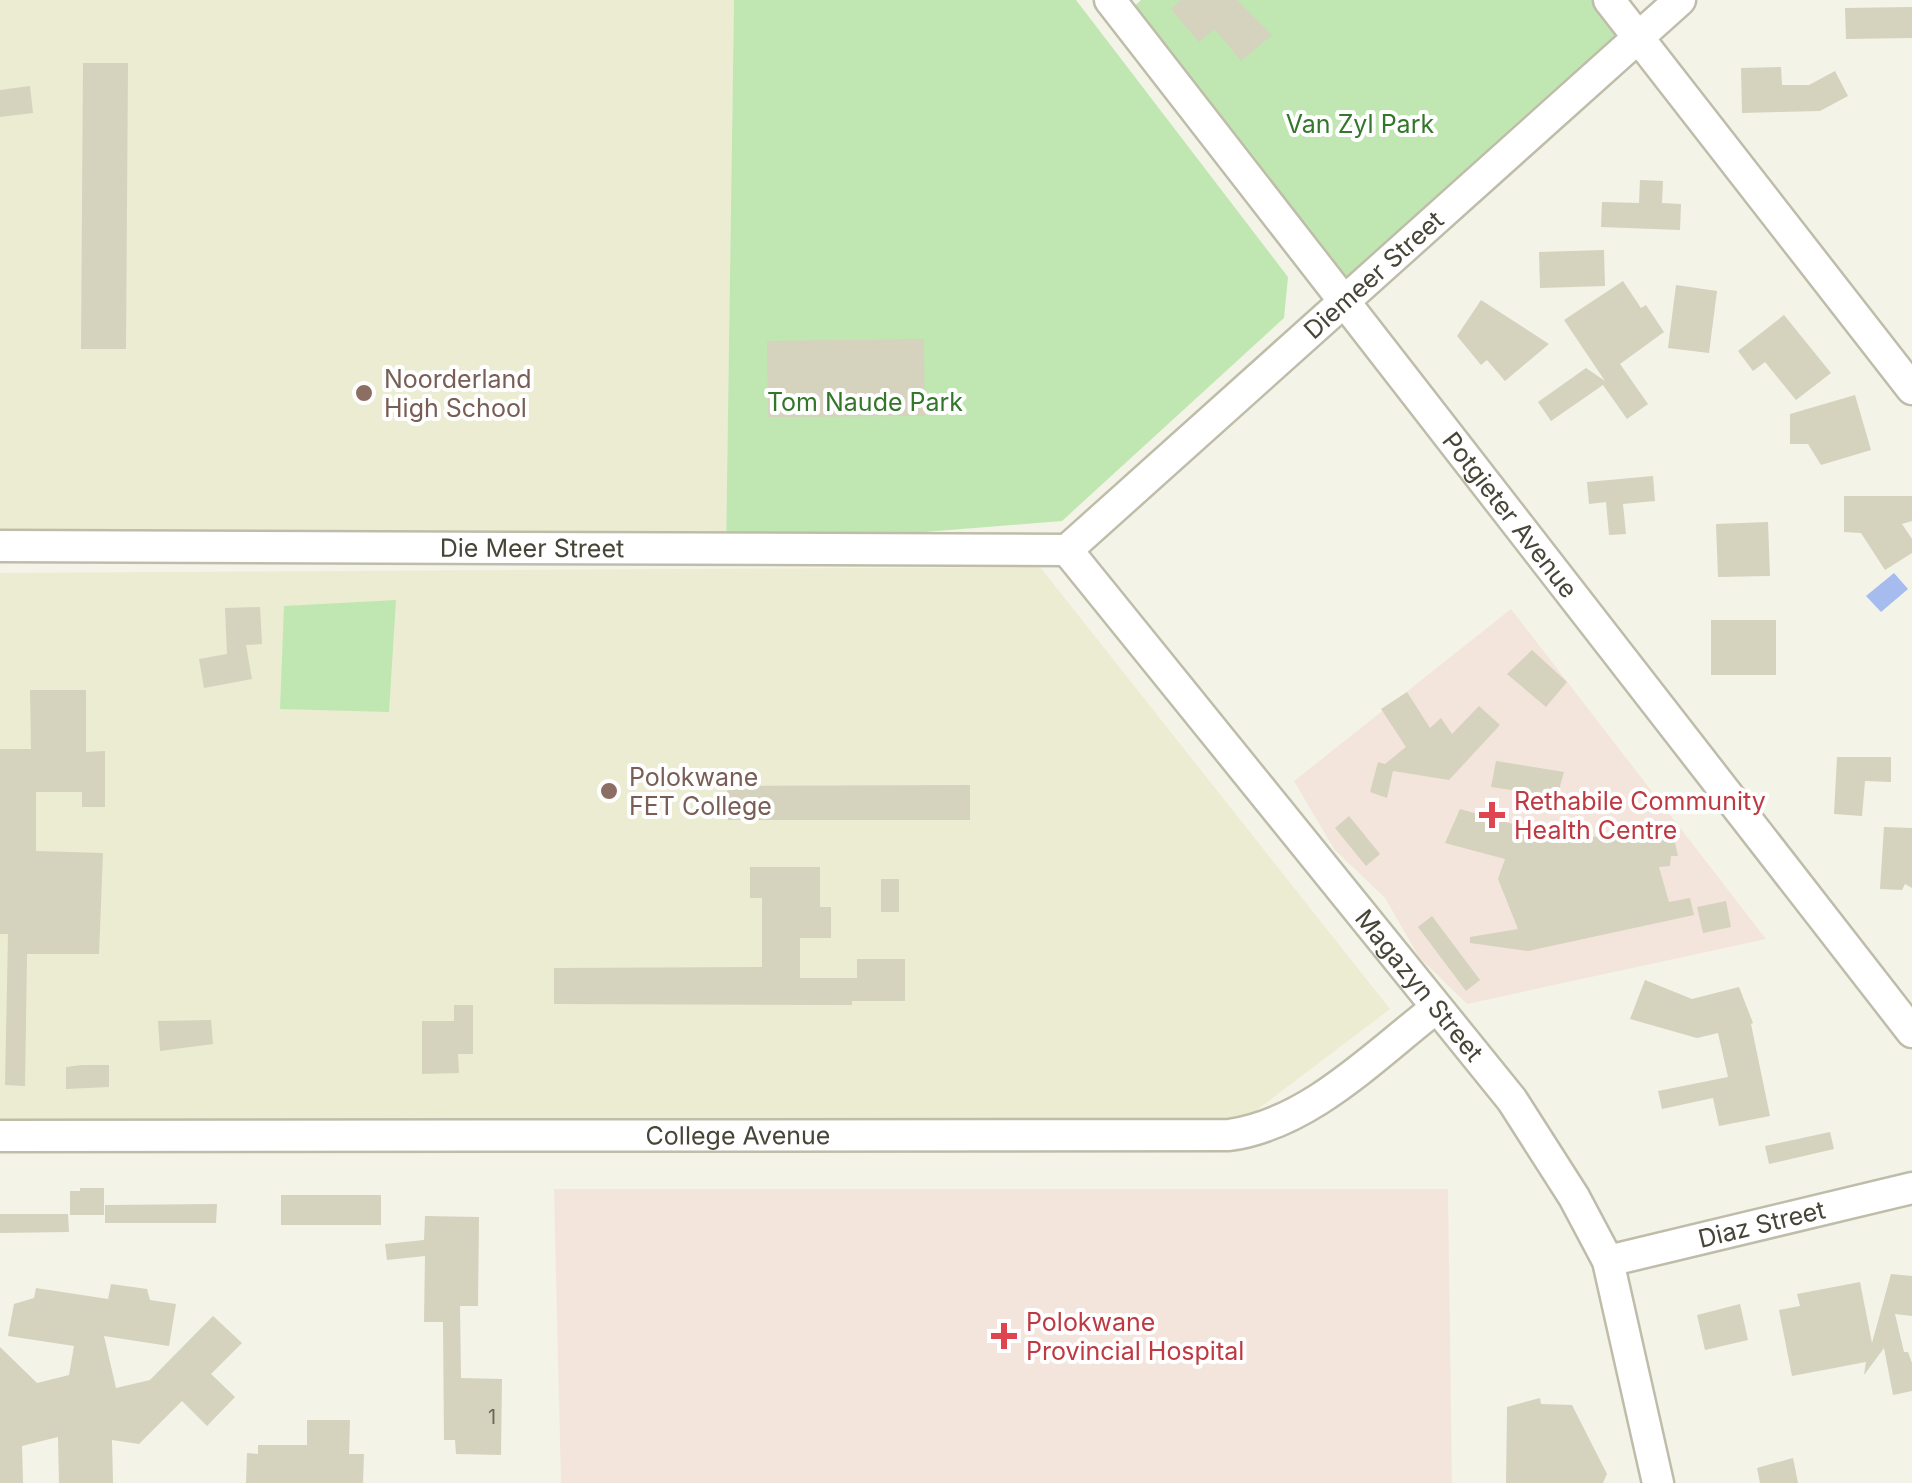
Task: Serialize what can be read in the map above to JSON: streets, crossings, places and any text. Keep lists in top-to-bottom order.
{
  "streets": {
    "street": [
      "Diemeer Street",
      "Potgieter Avenue",
      "Die Meer Street",
      "Magazyn Street",
      "College Avenue",
      "Diaz Street"
    ]
  },
  "crossings": [
    ["Diemeer Street", "Potgieter Avenue"],
    ["Diemeer Street", "Die Meer Street"],
    ["Diemeer Street", "Magazyn Street"],
    ["Die Meer Street", "Magazyn Street"],
    ["Magazyn Street", "College Avenue"],
    ["Magazyn Street", "Diaz Street"]
  ],
  "parks": ["Van Zyl Park", "Tom Naude Park"],
  "places": {
    "other": ["Noorderland High School", "Polokwane FET College"],
    "health": ["Rethabile Community Health Centre", "Polokwane Provincial Hospital"]
  },
  "house_numbers": ["1"]
}
